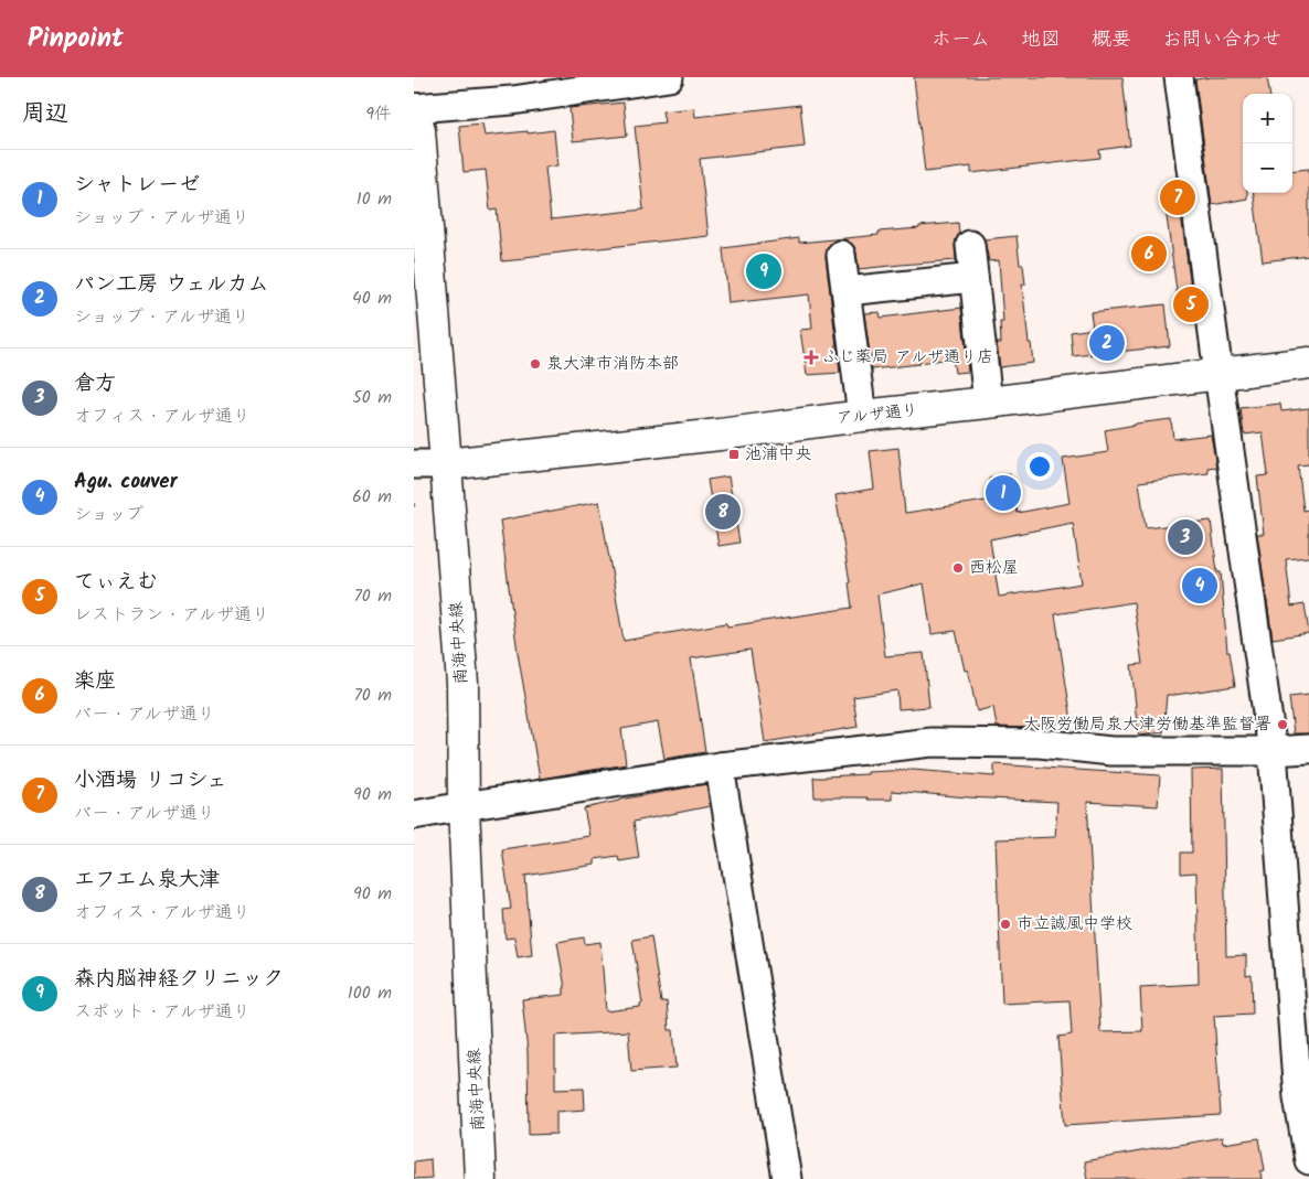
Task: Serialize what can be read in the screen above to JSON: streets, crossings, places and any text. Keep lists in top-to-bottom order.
{
  "streets": {
    "street": ["アルザ通り", "南海中央線"]
  },
  "crossings": [
    ["アルザ通り", "南海中央線"]
  ],
  "places": {
    "health": ["ふじ薬局 アルザ通り店"],
    "other": [
      "泉大津市消防本部",
      "西松屋",
      "大阪労働局泉大津労働基準監督署",
      "市立誠風中学校"
    ],
    "transit": ["池浦中央"]
  },
  "page": {
    "header": "Pinpoint",
    "nav": [
      "ホーム",
      "地図",
      "概要",
      "お問い合わせ"
    ],
    "heading": ["周辺", "9件"],
    "map_buttons": ["+", "−"],
    "list": [
      {
        "mark": "1",
        "name": "シャトレーゼ",
        "note": "ショップ · アルザ通り",
        "value": "10 m"
      },
      {
        "mark": "2",
        "name": "パン工房 ウェルカム",
        "note": "ショップ · アルザ通り",
        "value": "40 m"
      },
      {
        "mark": "3",
        "name": "倉方",
        "note": "オフィス · アルザ通り",
        "value": "50 m"
      },
      {
        "mark": "4",
        "name": "Agu. couver",
        "note": "ショップ",
        "value": "60 m"
      },
      {
        "mark": "5",
        "name": "てぃえむ",
        "note": "レストラン · アルザ通り",
        "value": "70 m"
      },
      {
        "mark": "6",
        "name": "楽座",
        "note": "バー · アルザ通り",
        "value": "70 m"
      },
      {
        "mark": "7",
        "name": "小酒場 リコシェ",
        "note": "バー · アルザ通り",
        "value": "90 m"
      },
      {
        "mark": "8",
        "name": "エフエム泉大津",
        "note": "オフィス · アルザ通り",
        "value": "90 m"
      },
      {
        "mark": "9",
        "name": "森内脳神経クリニック",
        "note": "スポット · アルザ通り",
        "value": "100 m"
      }
    ],
    "pins": [
      "7",
      "6",
      "9",
      "5",
      "2",
      "1",
      "8",
      "3",
      "4"
    ]
  }
}
